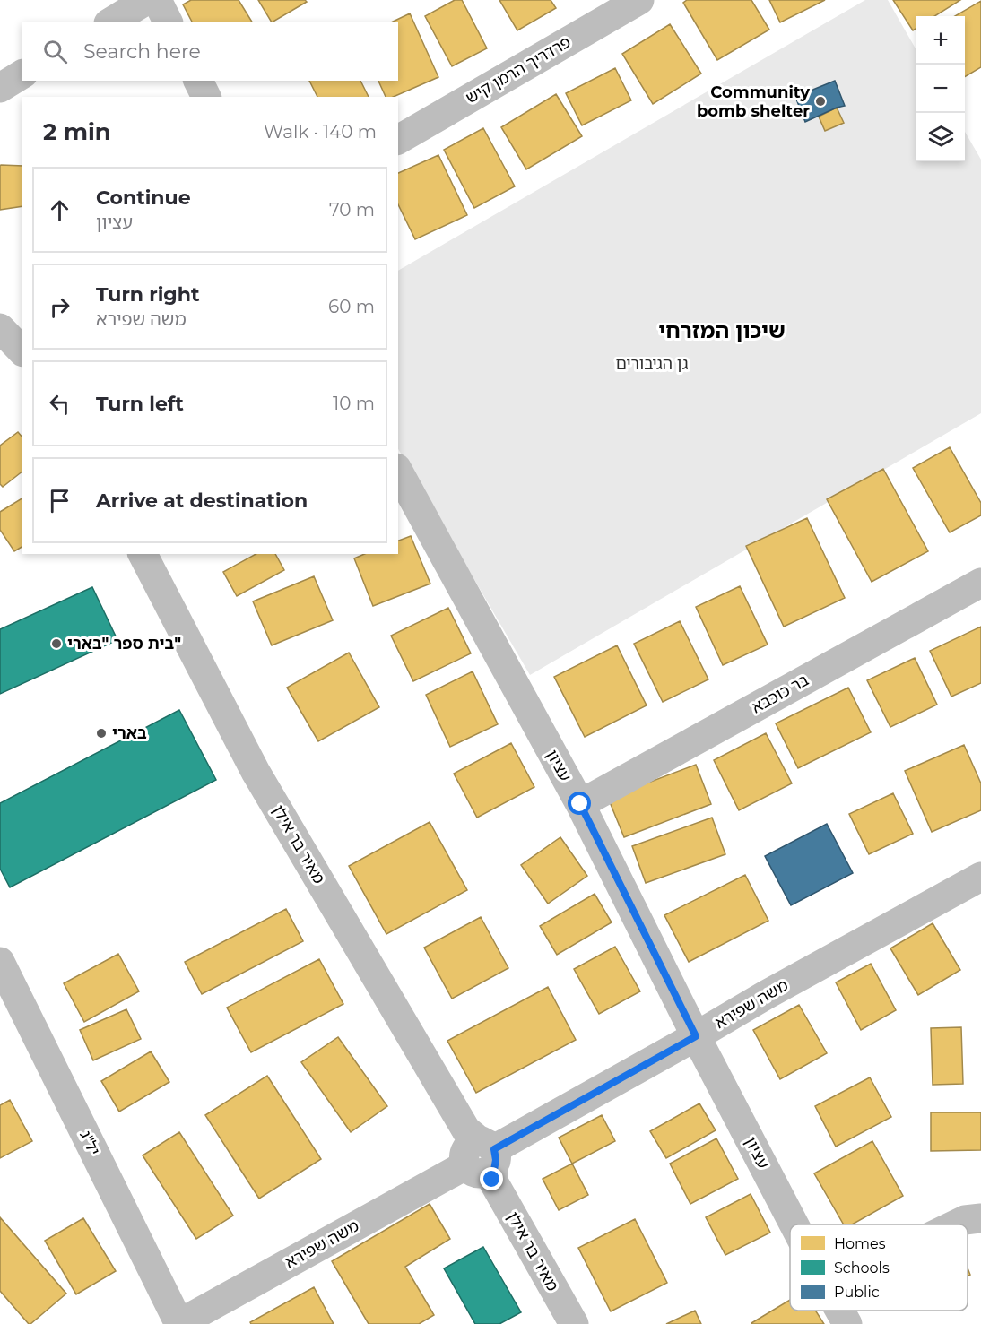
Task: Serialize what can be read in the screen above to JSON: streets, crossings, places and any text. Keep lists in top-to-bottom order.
{
  "streets": {
    "street": [
      "פרדריך הרמן קיש",
      "בר כוכבא",
      "עציון",
      "מאיר בר אילן",
      "משה שפירא",
      "יל\"ג"
    ]
  },
  "crossings": [
    ["בר כוכבא", "עציון"],
    ["עציון", "משה שפירא"],
    ["מאיר בר אילן", "משה שפירא"],
    ["משה שפירא", "יל\"ג"]
  ],
  "districts": ["שיכון המזרחי"],
  "parks": ["גן הגיבורים"],
  "places": ["Community bomb shelter", "בית ספר \"בארי\"", "בארי"],
  "legend": ["Homes", "Schools", "Public"],
  "page": {
    "map_buttons": ["+", "−"],
    "search": "Search here",
    "heading": ["2 min", "Walk · 140 m"],
    "list": [
      ["Continue", "עציון", "70 m"],
      ["Turn right", "משה שפירא", "60 m"],
      ["Turn left", "10 m"],
      "Arrive at destination"
    ]
  }
}
